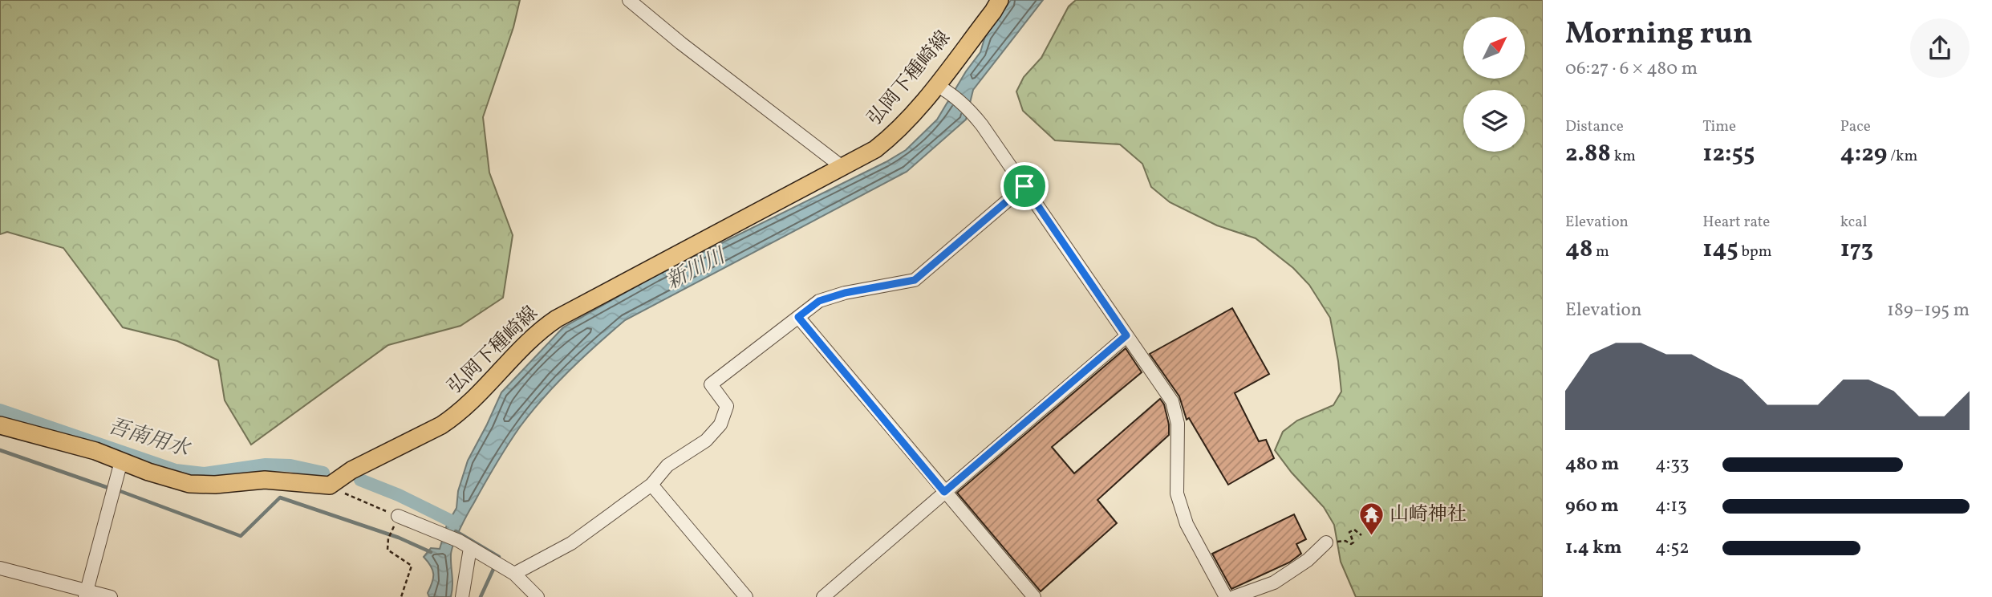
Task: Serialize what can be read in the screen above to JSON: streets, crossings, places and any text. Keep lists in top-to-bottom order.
{
  "streets": {
    "main road": ["弘岡下種崎線"]
  },
  "water": ["新川川", "吾南用水"],
  "places": {
    "temple": ["山崎神社"]
  },
  "north": "top right",
  "page": {
    "heading": ["Morning run", "06:27 · 6 × 480 m"],
    "stats": [
      ["Distance", "2.88 km"],
      ["Time", "12:55"],
      ["Pace", "4:29 /km"],
      ["Elevation", "48 m"],
      ["Heart rate", "145 bpm"],
      ["kcal", "173"]
    ],
    "chart": ["Elevation", "189–195 m"],
    "list": [
      {
        "name": "480 m",
        "note": "4:33"
      },
      {
        "name": "960 m",
        "note": "4:13"
      },
      {
        "name": "1.4 km",
        "note": "4:52"
      }
    ]
  }
}
